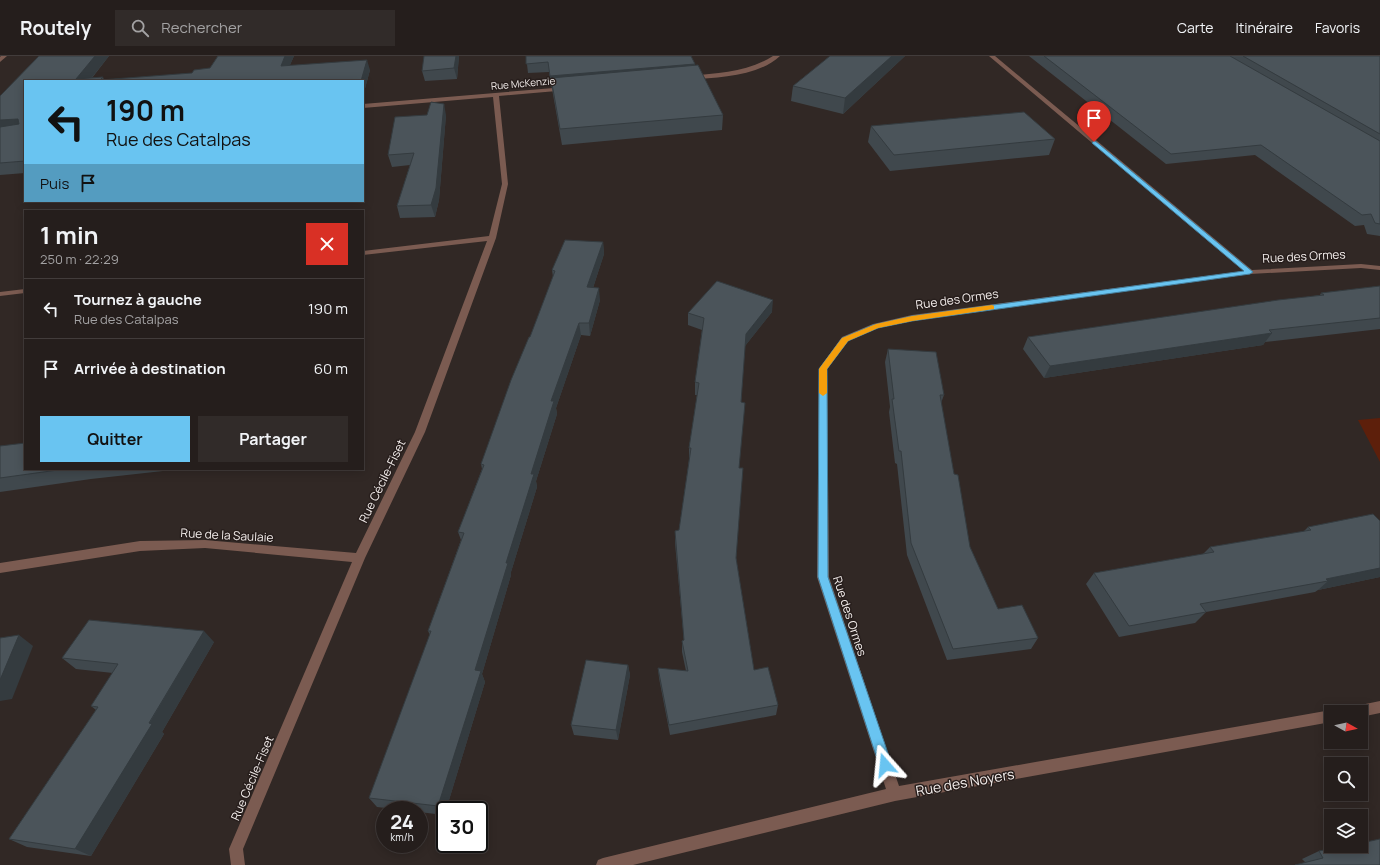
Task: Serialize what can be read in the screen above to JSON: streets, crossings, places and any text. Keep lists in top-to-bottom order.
{
  "streets": {
    "street": [
      "Rue McKenzie",
      "Rue des Ormes",
      "Rue Cécile-Fiset",
      "Rue de la Saulaie",
      "Rue des Noyers"
    ]
  },
  "crossings": [
    ["Rue McKenzie", "Rue Cécile-Fiset"],
    ["Rue des Ormes", "Rue des Noyers"],
    ["Rue Cécile-Fiset", "Rue de la Saulaie"]
  ],
  "north": "right",
  "page": {
    "header": "Routely",
    "search": "Rechercher",
    "nav": ["Carte", "Itinéraire", "Favoris"],
    "turn": ["190 m", "Rue des Catalpas"],
    "then": "Puis",
    "heading": ["1 min", "250 m · 22:29"],
    "list": [
      {
        "name": "Tournez à gauche",
        "note": "Rue des Catalpas",
        "value": "190 m"
      },
      {
        "name": "Arrivée à destination",
        "value": "60 m"
      }
    ],
    "buttons": ["Quitter", "Partager"],
    "speed": "24 km/h",
    "limit": "30"
  }
}
